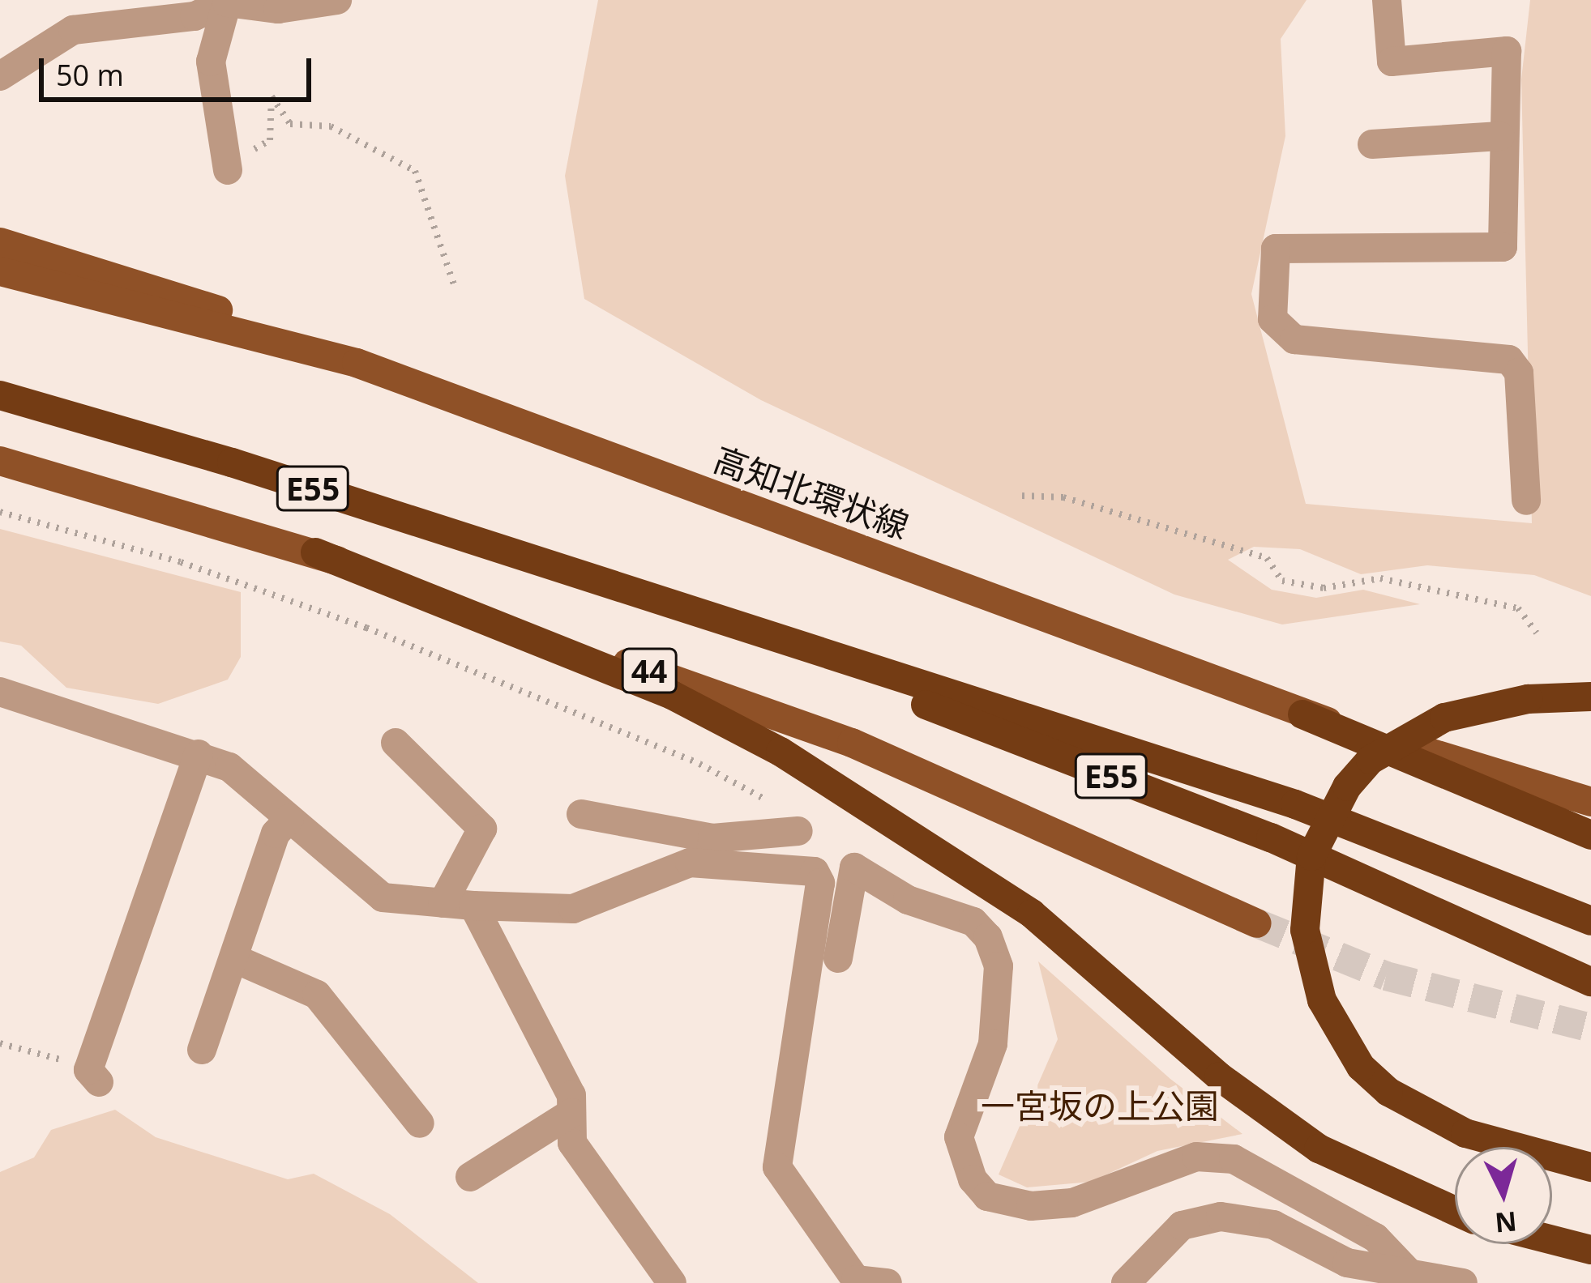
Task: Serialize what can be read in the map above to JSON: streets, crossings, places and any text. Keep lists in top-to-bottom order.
{
  "streets": {
    "highway": ["E55"],
    "main road": ["高知北環状線", "44"]
  },
  "parks": ["一宮坂の上公園"],
  "scale_bar": "50 m",
  "north": "bottom"
}
